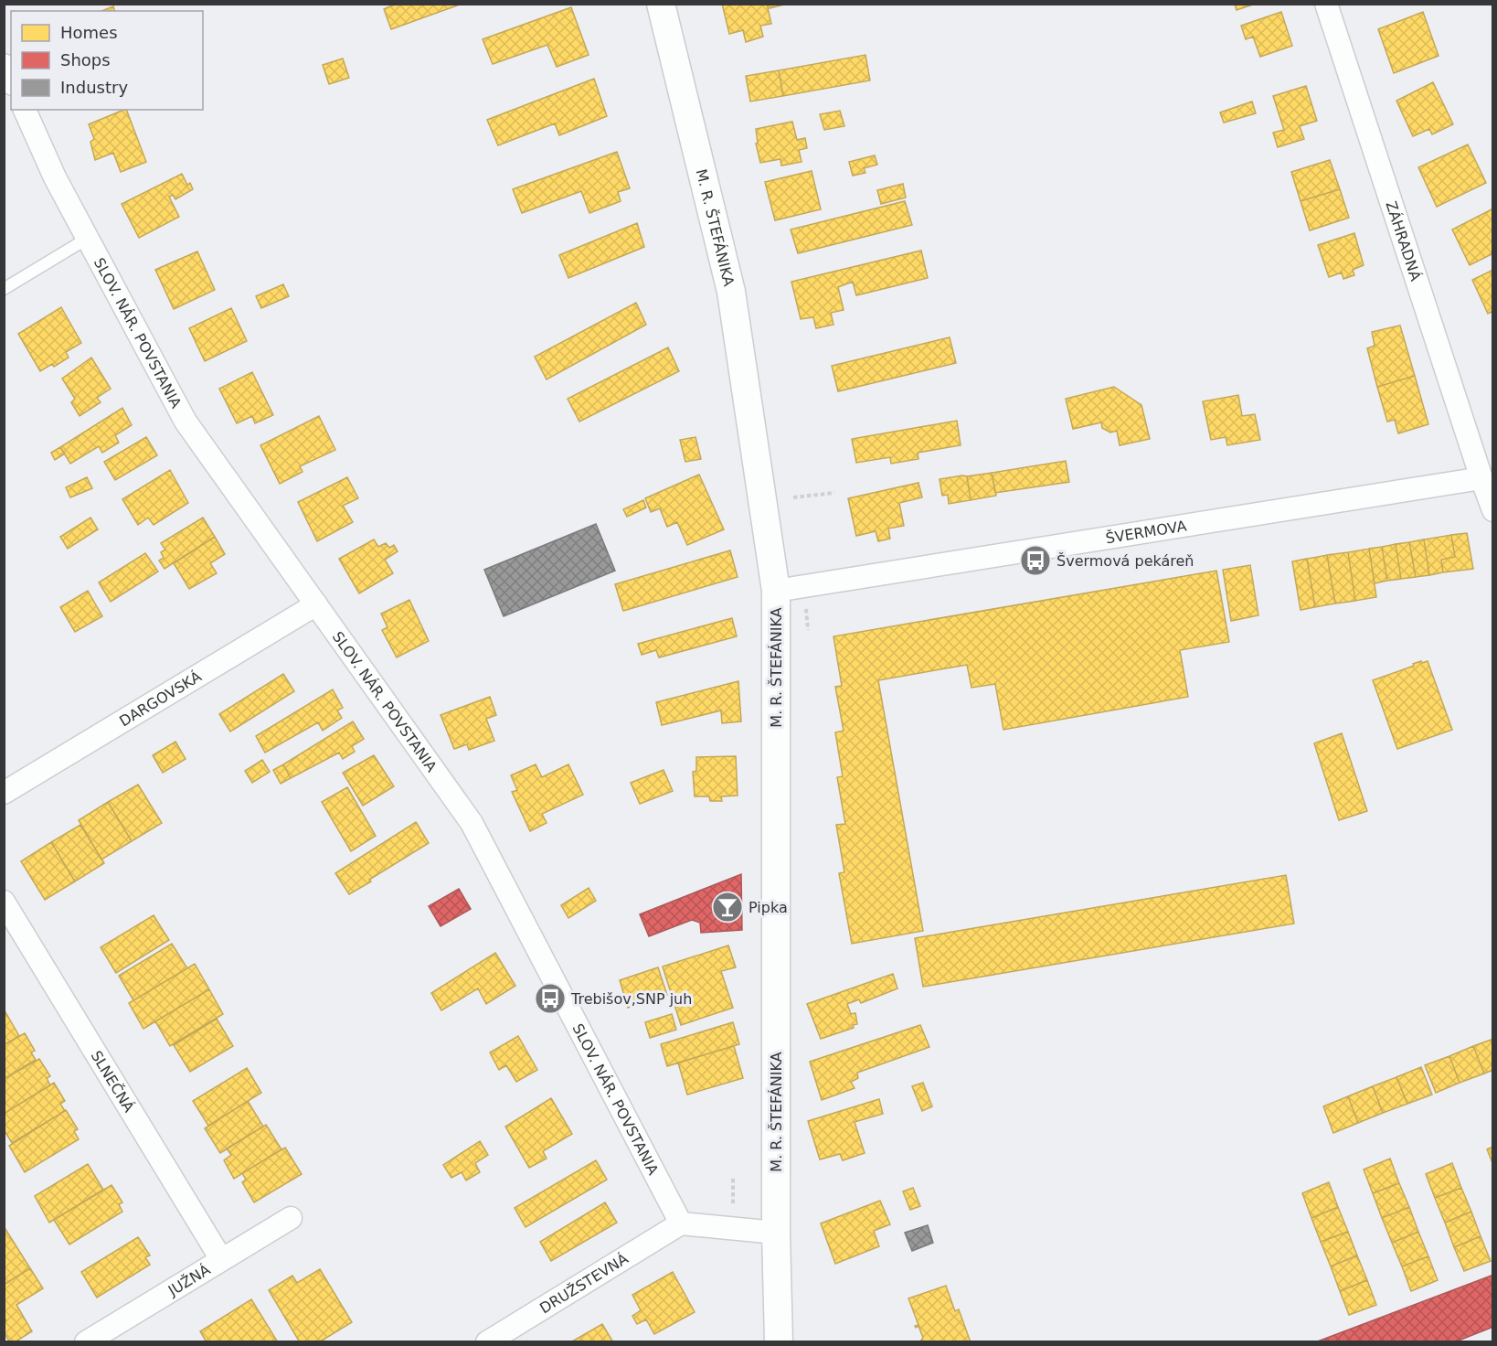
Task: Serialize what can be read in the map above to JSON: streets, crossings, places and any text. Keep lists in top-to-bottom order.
{
  "streets": {
    "street": [
      "M. R. ŠTEFÁNIKA",
      "ZÁHRADNÁ",
      "SLOV. NÁR. POVSTANIA",
      "ŠVERMOVA",
      "DARGOVSKÁ",
      "SLNEČNÁ",
      "JUŽNÁ",
      "DRUŽSTEVNÁ"
    ]
  },
  "crossings": [
    ["M. R. ŠTEFÁNIKA", "ŠVERMOVA"],
    ["ZÁHRADNÁ", "ŠVERMOVA"],
    ["SLOV. NÁR. POVSTANIA", "DARGOVSKÁ"],
    ["SLOV. NÁR. POVSTANIA", "DRUŽSTEVNÁ"],
    ["SLNEČNÁ", "JUŽNÁ"]
  ],
  "places": {
    "bus stop": ["Švermová pekáreň", "Trebišov,SNP juh"],
    "bar": ["Pipka"]
  },
  "legend": ["Homes", "Shops", "Industry"]
}
